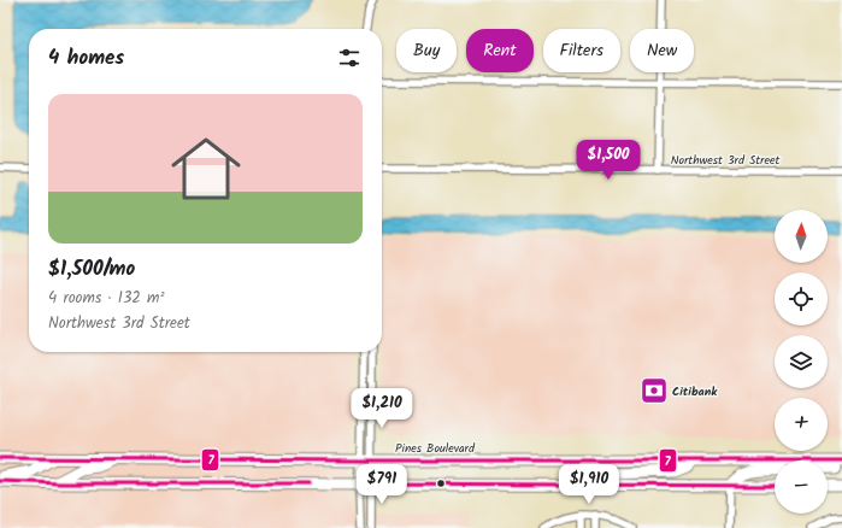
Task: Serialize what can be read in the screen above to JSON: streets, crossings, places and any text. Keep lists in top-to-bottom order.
{
  "streets": {
    "highway": ["Pines Boulevard"],
    "street": ["Northwest 3rd Street"]
  },
  "places": {
    "bank": ["Citibank"]
  },
  "lines": ["transit line 7"],
  "north": "top",
  "page": {
    "chip": [
      "Buy",
      "Rent",
      "Filters",
      "New"
    ],
    "heading": "4 homes",
    "list": [
      {
        "name": "$1,500/mo",
        "note": "4 rooms · 132 m² · Northwest 3rd Street"
      }
    ],
    "price": [
      "$1,500",
      "$1,210",
      "$791",
      "$1,910"
    ],
    "map_buttons": ["+", "−"]
  }
}
